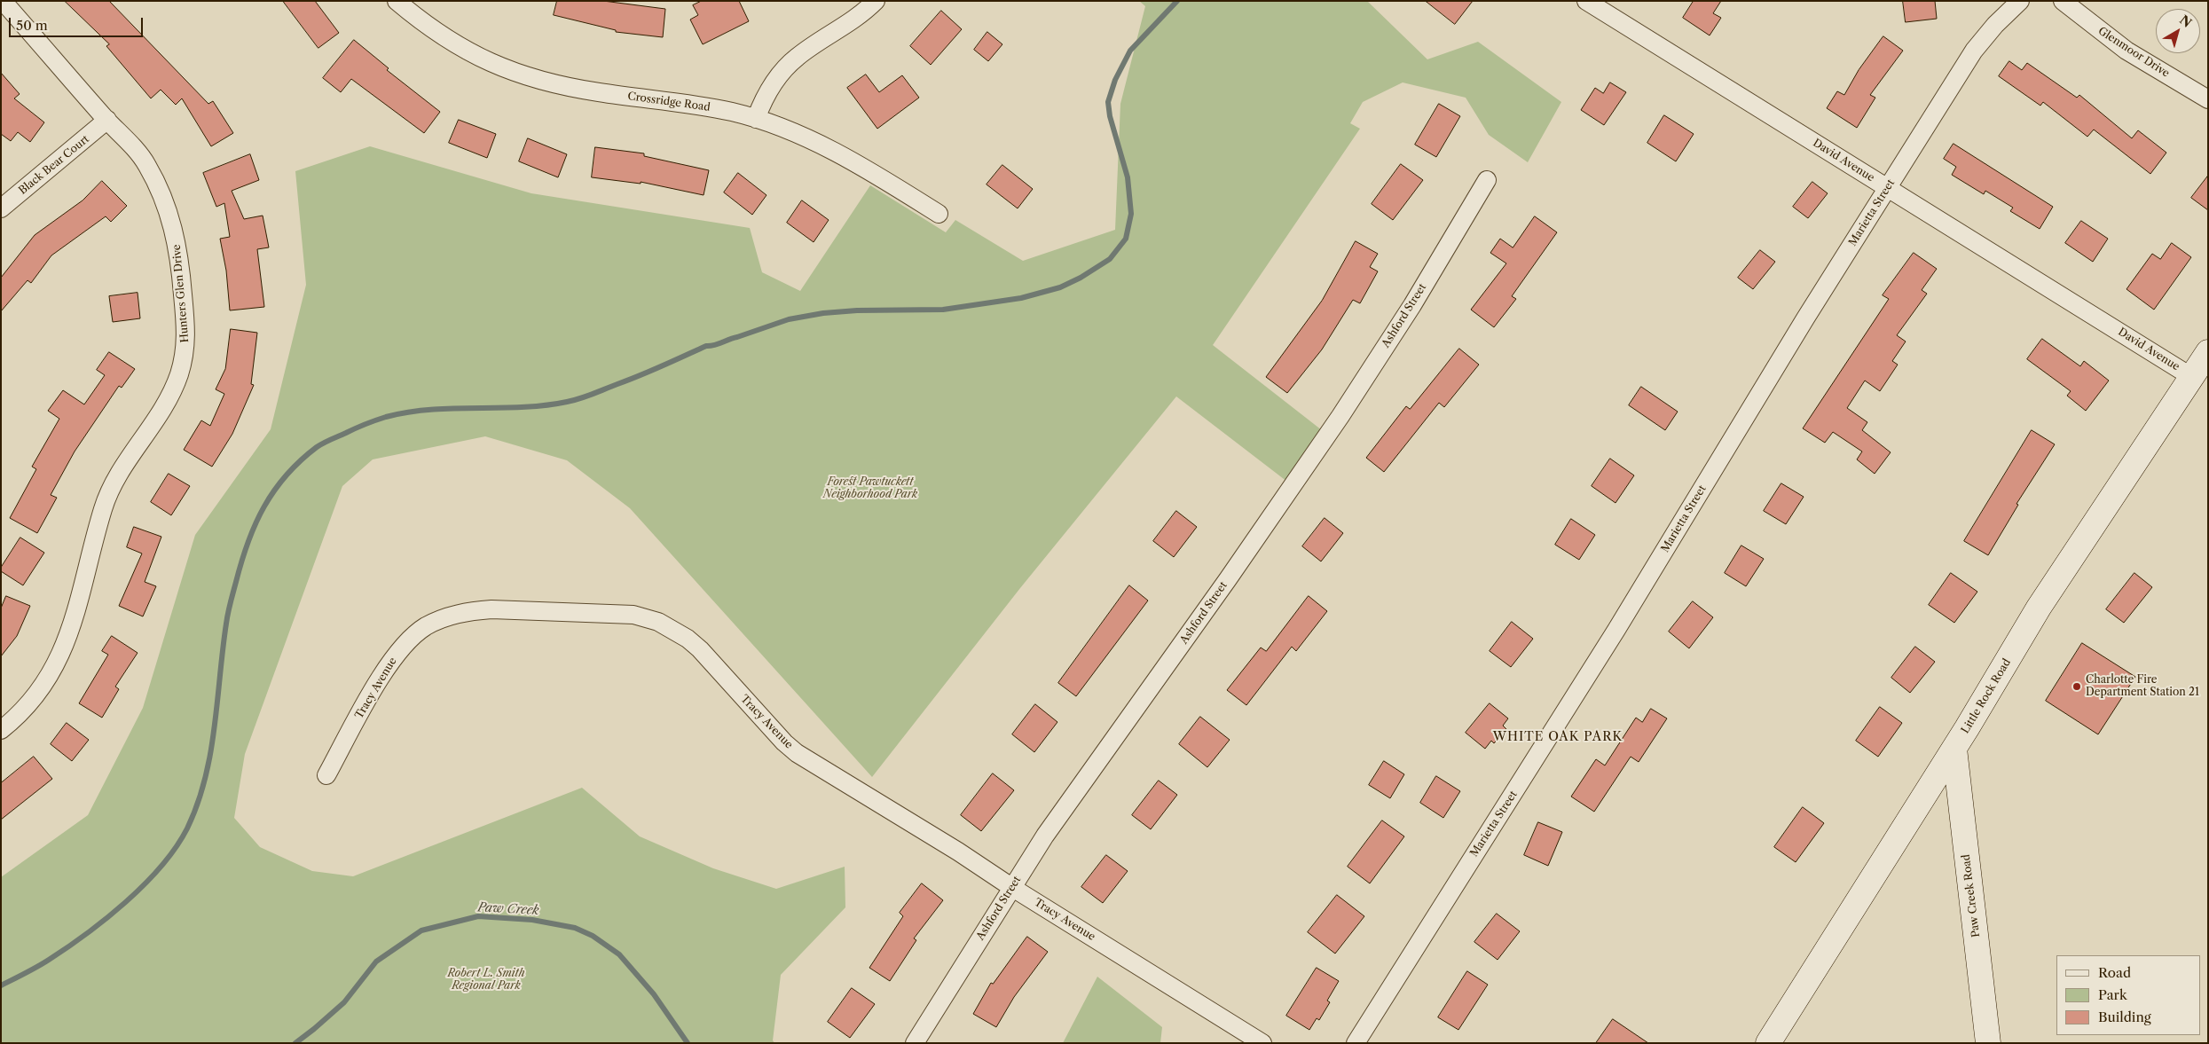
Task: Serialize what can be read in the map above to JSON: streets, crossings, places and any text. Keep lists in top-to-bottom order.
{
  "streets": {
    "main road": ["Little Rock Road", "Paw Creek Road"],
    "street": [
      "Glenmoor Drive",
      "Crossridge Road",
      "David Avenue",
      "Black Bear Court",
      "Marietta Street",
      "Hunters Glen Drive",
      "Ashford Street",
      "Tracy Avenue"
    ]
  },
  "crossings": [
    ["David Avenue", "Marietta Street"],
    ["David Avenue", "Little Rock Road"],
    ["Black Bear Court", "Hunters Glen Drive"],
    ["Ashford Street", "Tracy Avenue"],
    ["Little Rock Road", "Paw Creek Road"]
  ],
  "districts": ["WHITE OAK PARK"],
  "water": ["Paw Creek"],
  "parks": ["Forest Pawtuckett Neighborhood Park", "Robert L. Smith Regional Park"],
  "places": ["Charlotte Fire Department Station 21"],
  "legend": ["Road", "Park", "Building"],
  "scale_bar": "50 m",
  "north": "top right"
}
